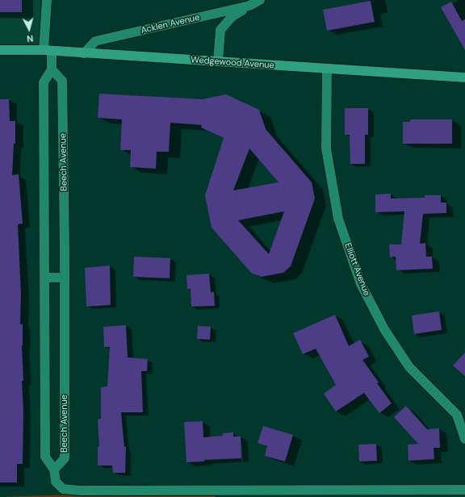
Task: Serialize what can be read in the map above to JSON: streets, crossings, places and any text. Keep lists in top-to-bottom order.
{
  "streets": {
    "main road": ["Wedgewood Avenue"],
    "street": ["Acklen Avenue", "Beech Avenue", "Elliott Avenue"]
  },
  "crossings": [
    ["Acklen Avenue", "Wedgewood Avenue"],
    ["Wedgewood Avenue", "Elliott Avenue"]
  ],
  "north": "bottom"
}
